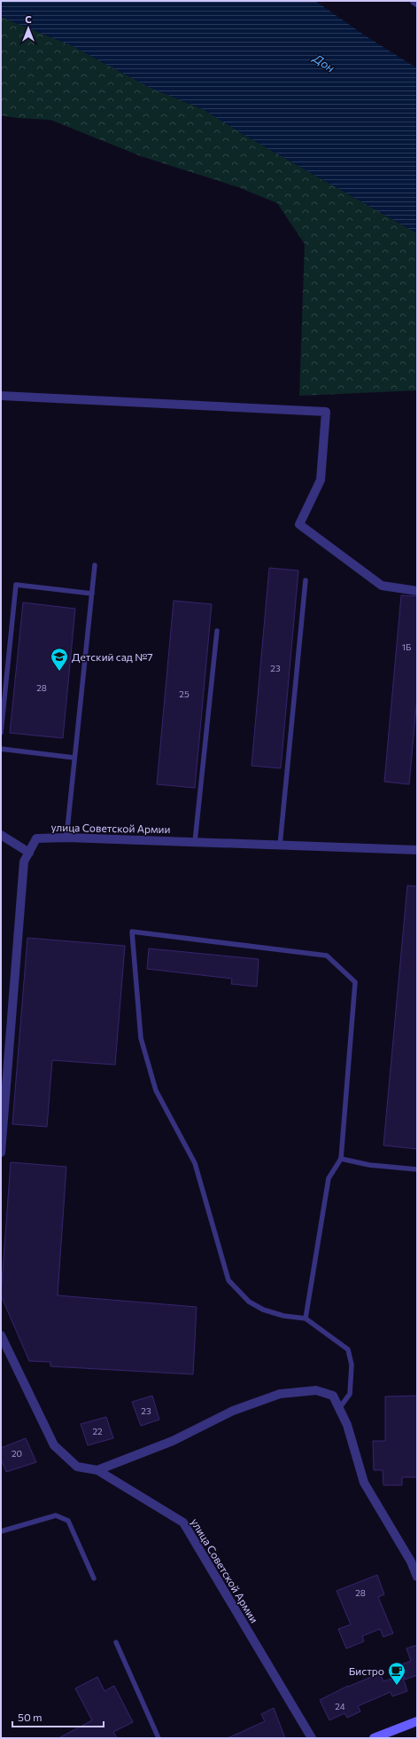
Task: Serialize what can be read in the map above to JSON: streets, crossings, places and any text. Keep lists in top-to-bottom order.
{
  "streets": {
    "street": ["улица Советской Армии"]
  },
  "water": ["Дон"],
  "places": {
    "school or university": ["Детский сад №7"],
    "cafe": ["Бистро"]
  },
  "house_numbers": [
    "1Б",
    "23",
    "28",
    "25",
    "23",
    "22",
    "20",
    "28",
    "24"
  ],
  "scale_bar": "50 m",
  "north": "top"
}
